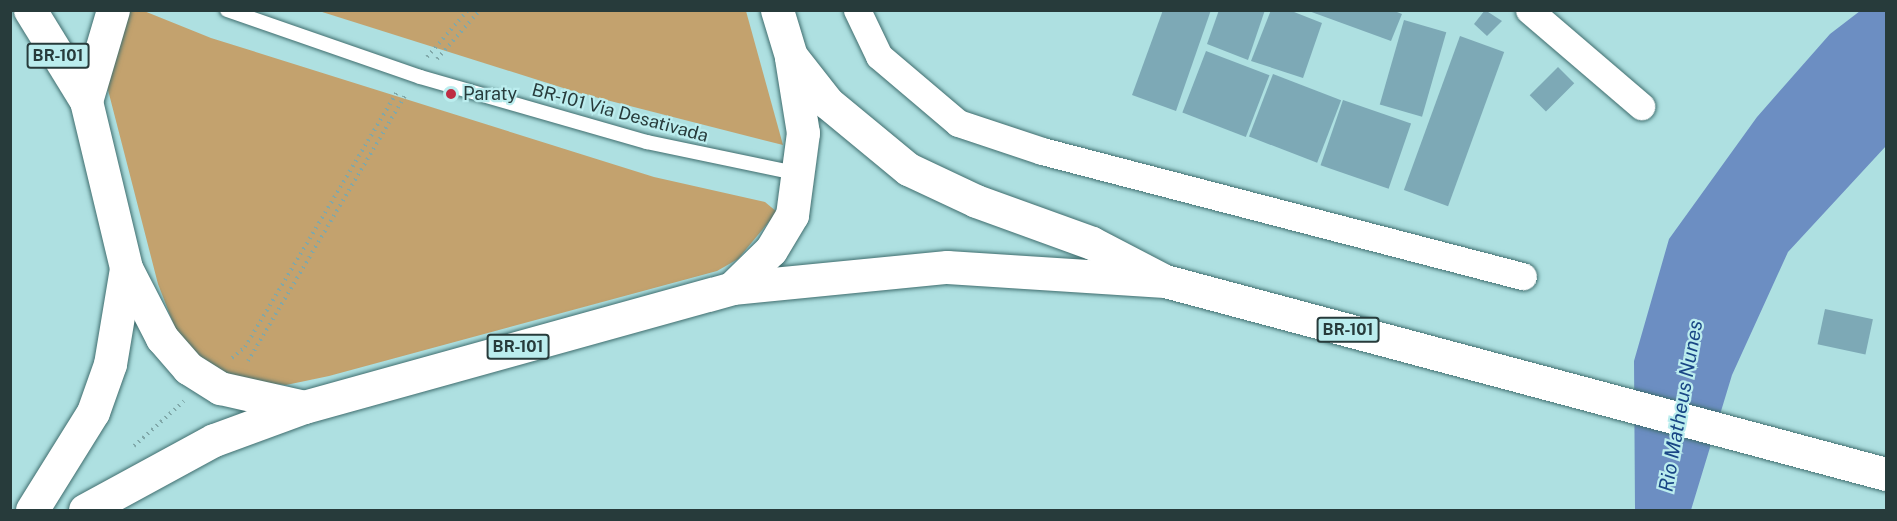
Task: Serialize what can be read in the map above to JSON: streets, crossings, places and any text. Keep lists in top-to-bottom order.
{
  "streets": {
    "main road": ["BR-101"],
    "lane": ["BR-101 Via Desativada"]
  },
  "water": ["Rio Matheus Nunes"],
  "places": ["Paraty"]
}
